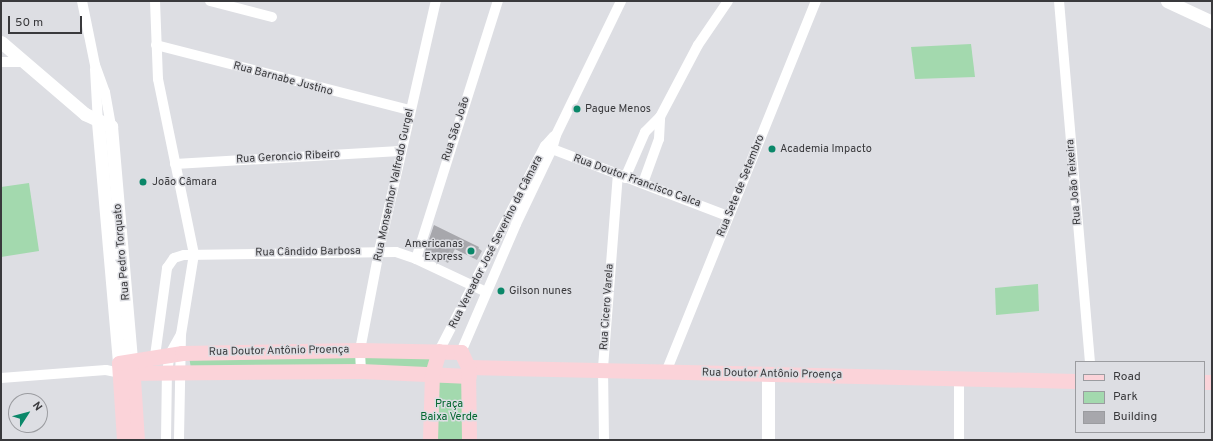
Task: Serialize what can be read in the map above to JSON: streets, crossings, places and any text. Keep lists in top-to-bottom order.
{
  "streets": {
    "main road": ["Rua Pedro Torquato", "Rua Doutor Antônio Proença"],
    "street": [
      "Rua Barnabe Justino",
      "Rua São João",
      "Rua Geroncio Ribeiro",
      "Rua Doutor Francisco Calca",
      "Rua João Teixeira",
      "Rua Monsenhor Valfredo Gurgel",
      "Rua Sete de Setembro",
      "Rua Vereador José Severino da Câmara",
      "Rua Cândido Barbosa",
      "Rua Cicero Varela"
    ]
  },
  "crossings": [
    ["Rua Barnabe Justino", "Rua Monsenhor Valfredo Gurgel"],
    ["Rua São João", "Rua Cândido Barbosa"],
    ["Rua Geroncio Ribeiro", "Rua Monsenhor Valfredo Gurgel"],
    ["Rua Doutor Francisco Calca", "Rua Sete de Setembro"],
    ["Rua Doutor Francisco Calca", "Rua Vereador José Severino da Câmara"],
    ["Rua Doutor Francisco Calca", "Rua Cicero Varela"],
    ["Rua Monsenhor Valfredo Gurgel", "Rua Cândido Barbosa"],
    ["Rua Monsenhor Valfredo Gurgel", "Rua Doutor Antônio Proença"],
    ["Rua Sete de Setembro", "Rua Doutor Antônio Proença"],
    ["Rua Vereador José Severino da Câmara", "Rua Cândido Barbosa"],
    ["Rua Vereador José Severino da Câmara", "Rua Doutor Antônio Proença"],
    ["Rua Pedro Torquato", "Rua Doutor Antônio Proença"],
    ["Rua Cândido Barbosa", "Rua Doutor Antônio Proença"],
    ["Rua Cicero Varela", "Rua Doutor Antônio Proença"]
  ],
  "parks": ["Praça Baixa Verde"],
  "places": [
    "Pague Menos",
    "Academia Impacto",
    "João Câmara",
    "Americanas Express",
    "Gilson nunes"
  ],
  "legend": ["Road", "Park", "Building"],
  "scale_bar": "50 m",
  "north": "top right"
}
